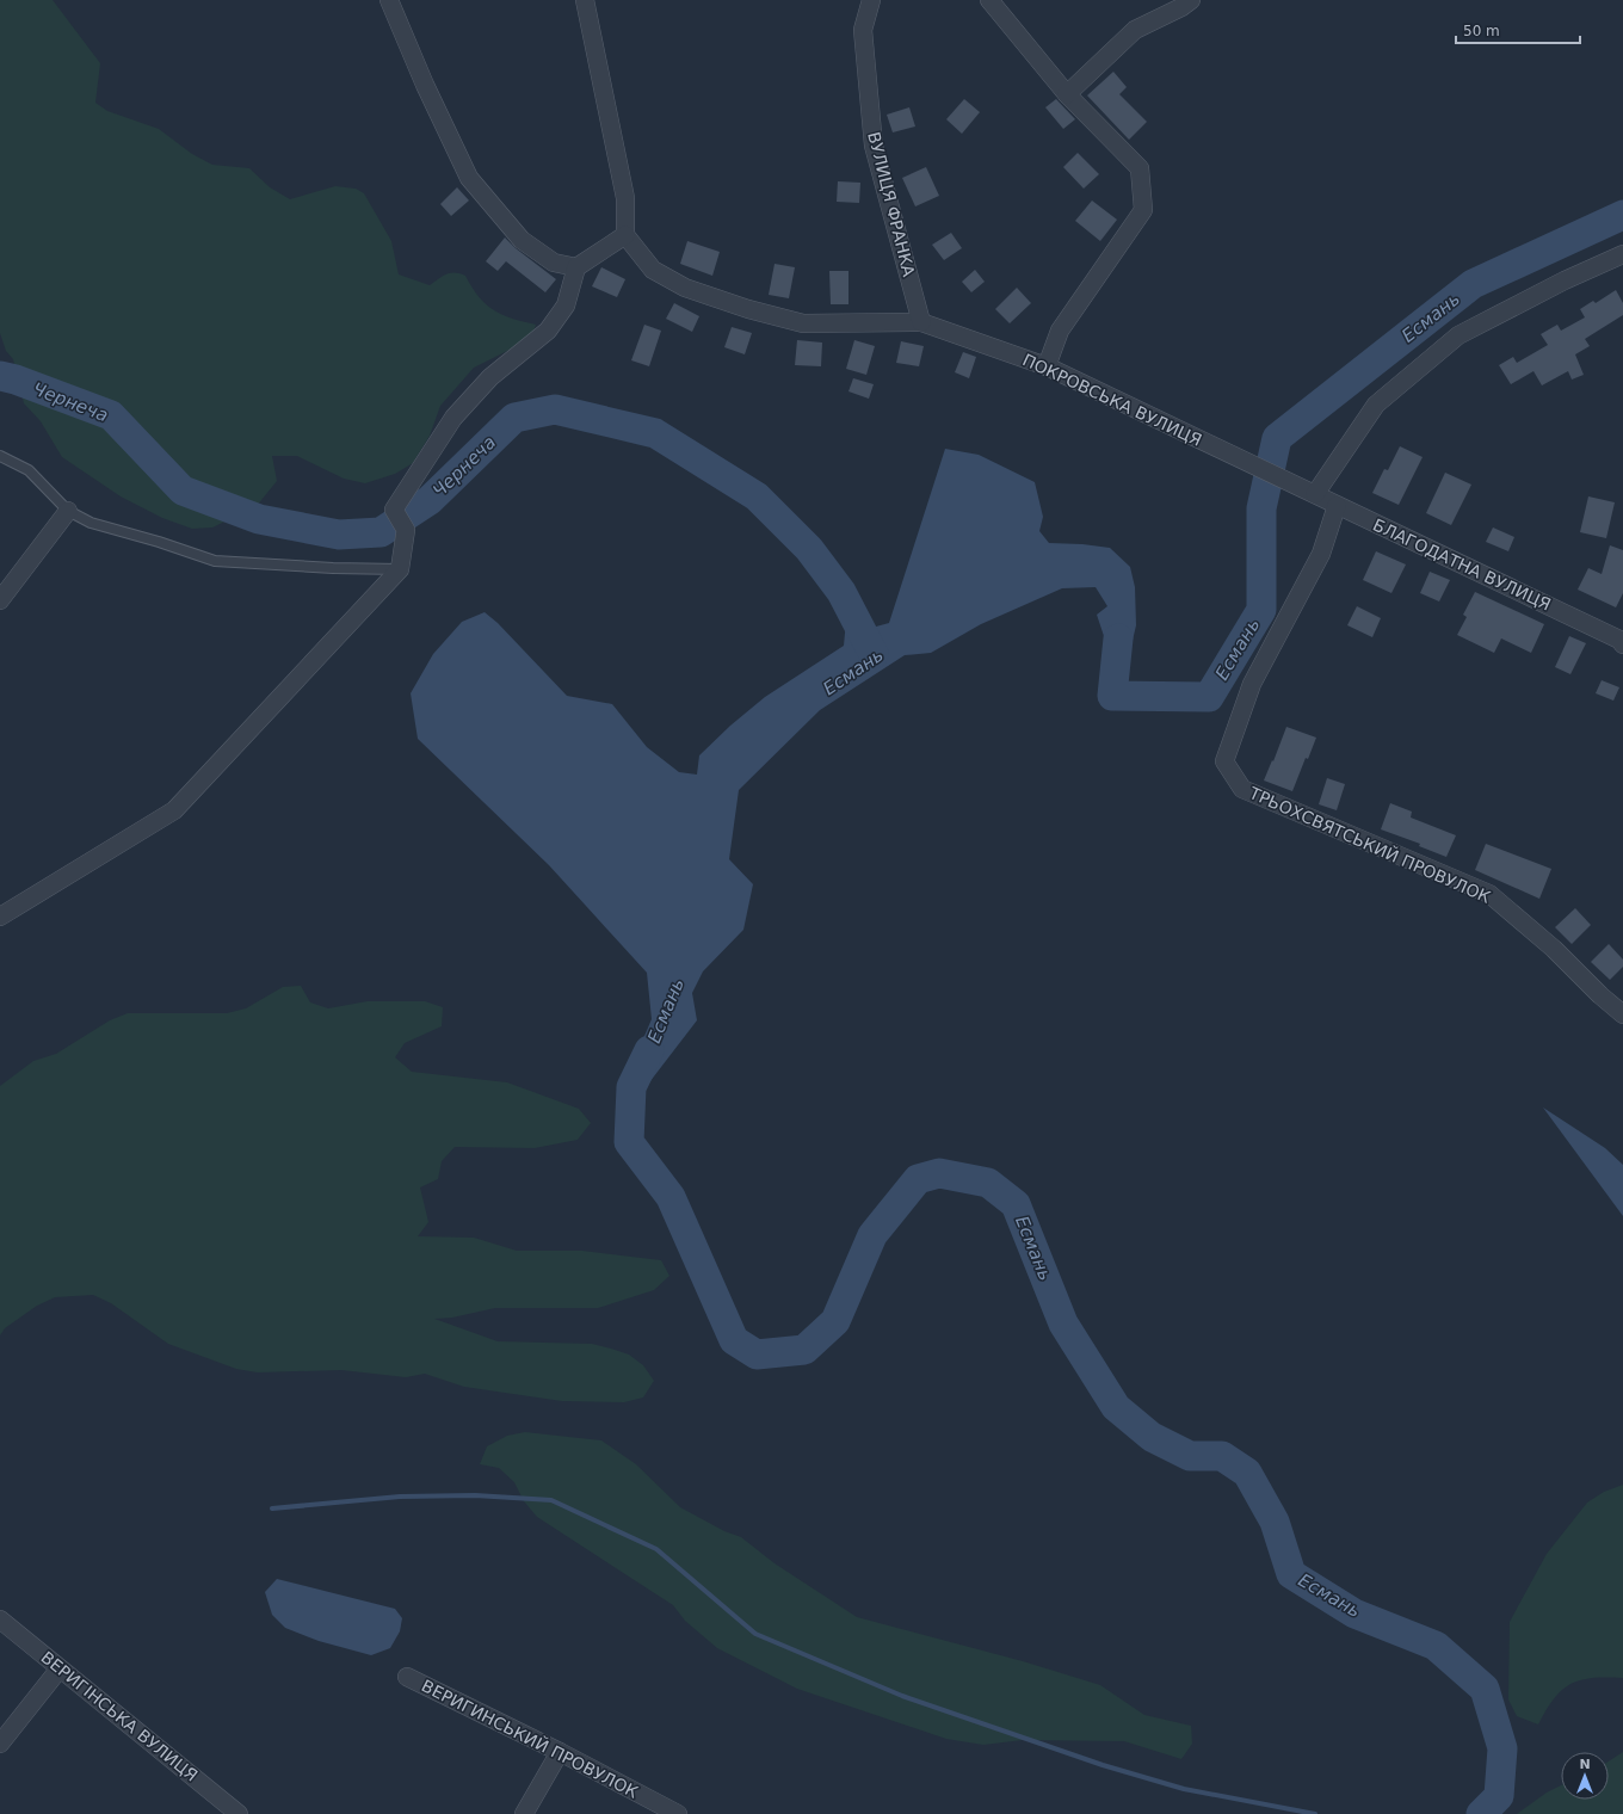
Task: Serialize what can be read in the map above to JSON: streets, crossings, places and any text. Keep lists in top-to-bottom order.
{
  "streets": {
    "street": [
      "ВУЛИЦЯ ФРАНКА",
      "ПОКРОВСЬКА ВУЛИЦЯ",
      "БЛАГОДАТНА ВУЛИЦЯ",
      "ТРЬОХСВЯТСЬКИЙ ПРОВУЛОК",
      "ВЕРИГІНСЬКА ВУЛИЦЯ",
      "ВЕРИГИНСЬКИЙ ПРОВУЛОК"
    ]
  },
  "crossings": [
    ["ВУЛИЦЯ ФРАНКА", "ПОКРОВСЬКА ВУЛИЦЯ"],
    ["ПОКРОВСЬКА ВУЛИЦЯ", "БЛАГОДАТНА ВУЛИЦЯ"],
    ["БЛАГОДАТНА ВУЛИЦЯ", "ТРЬОХСВЯТСЬКИЙ ПРОВУЛОК"]
  ],
  "water": ["Есмань", "Чернеча"],
  "scale_bar": "50 m",
  "north": "top"
}
